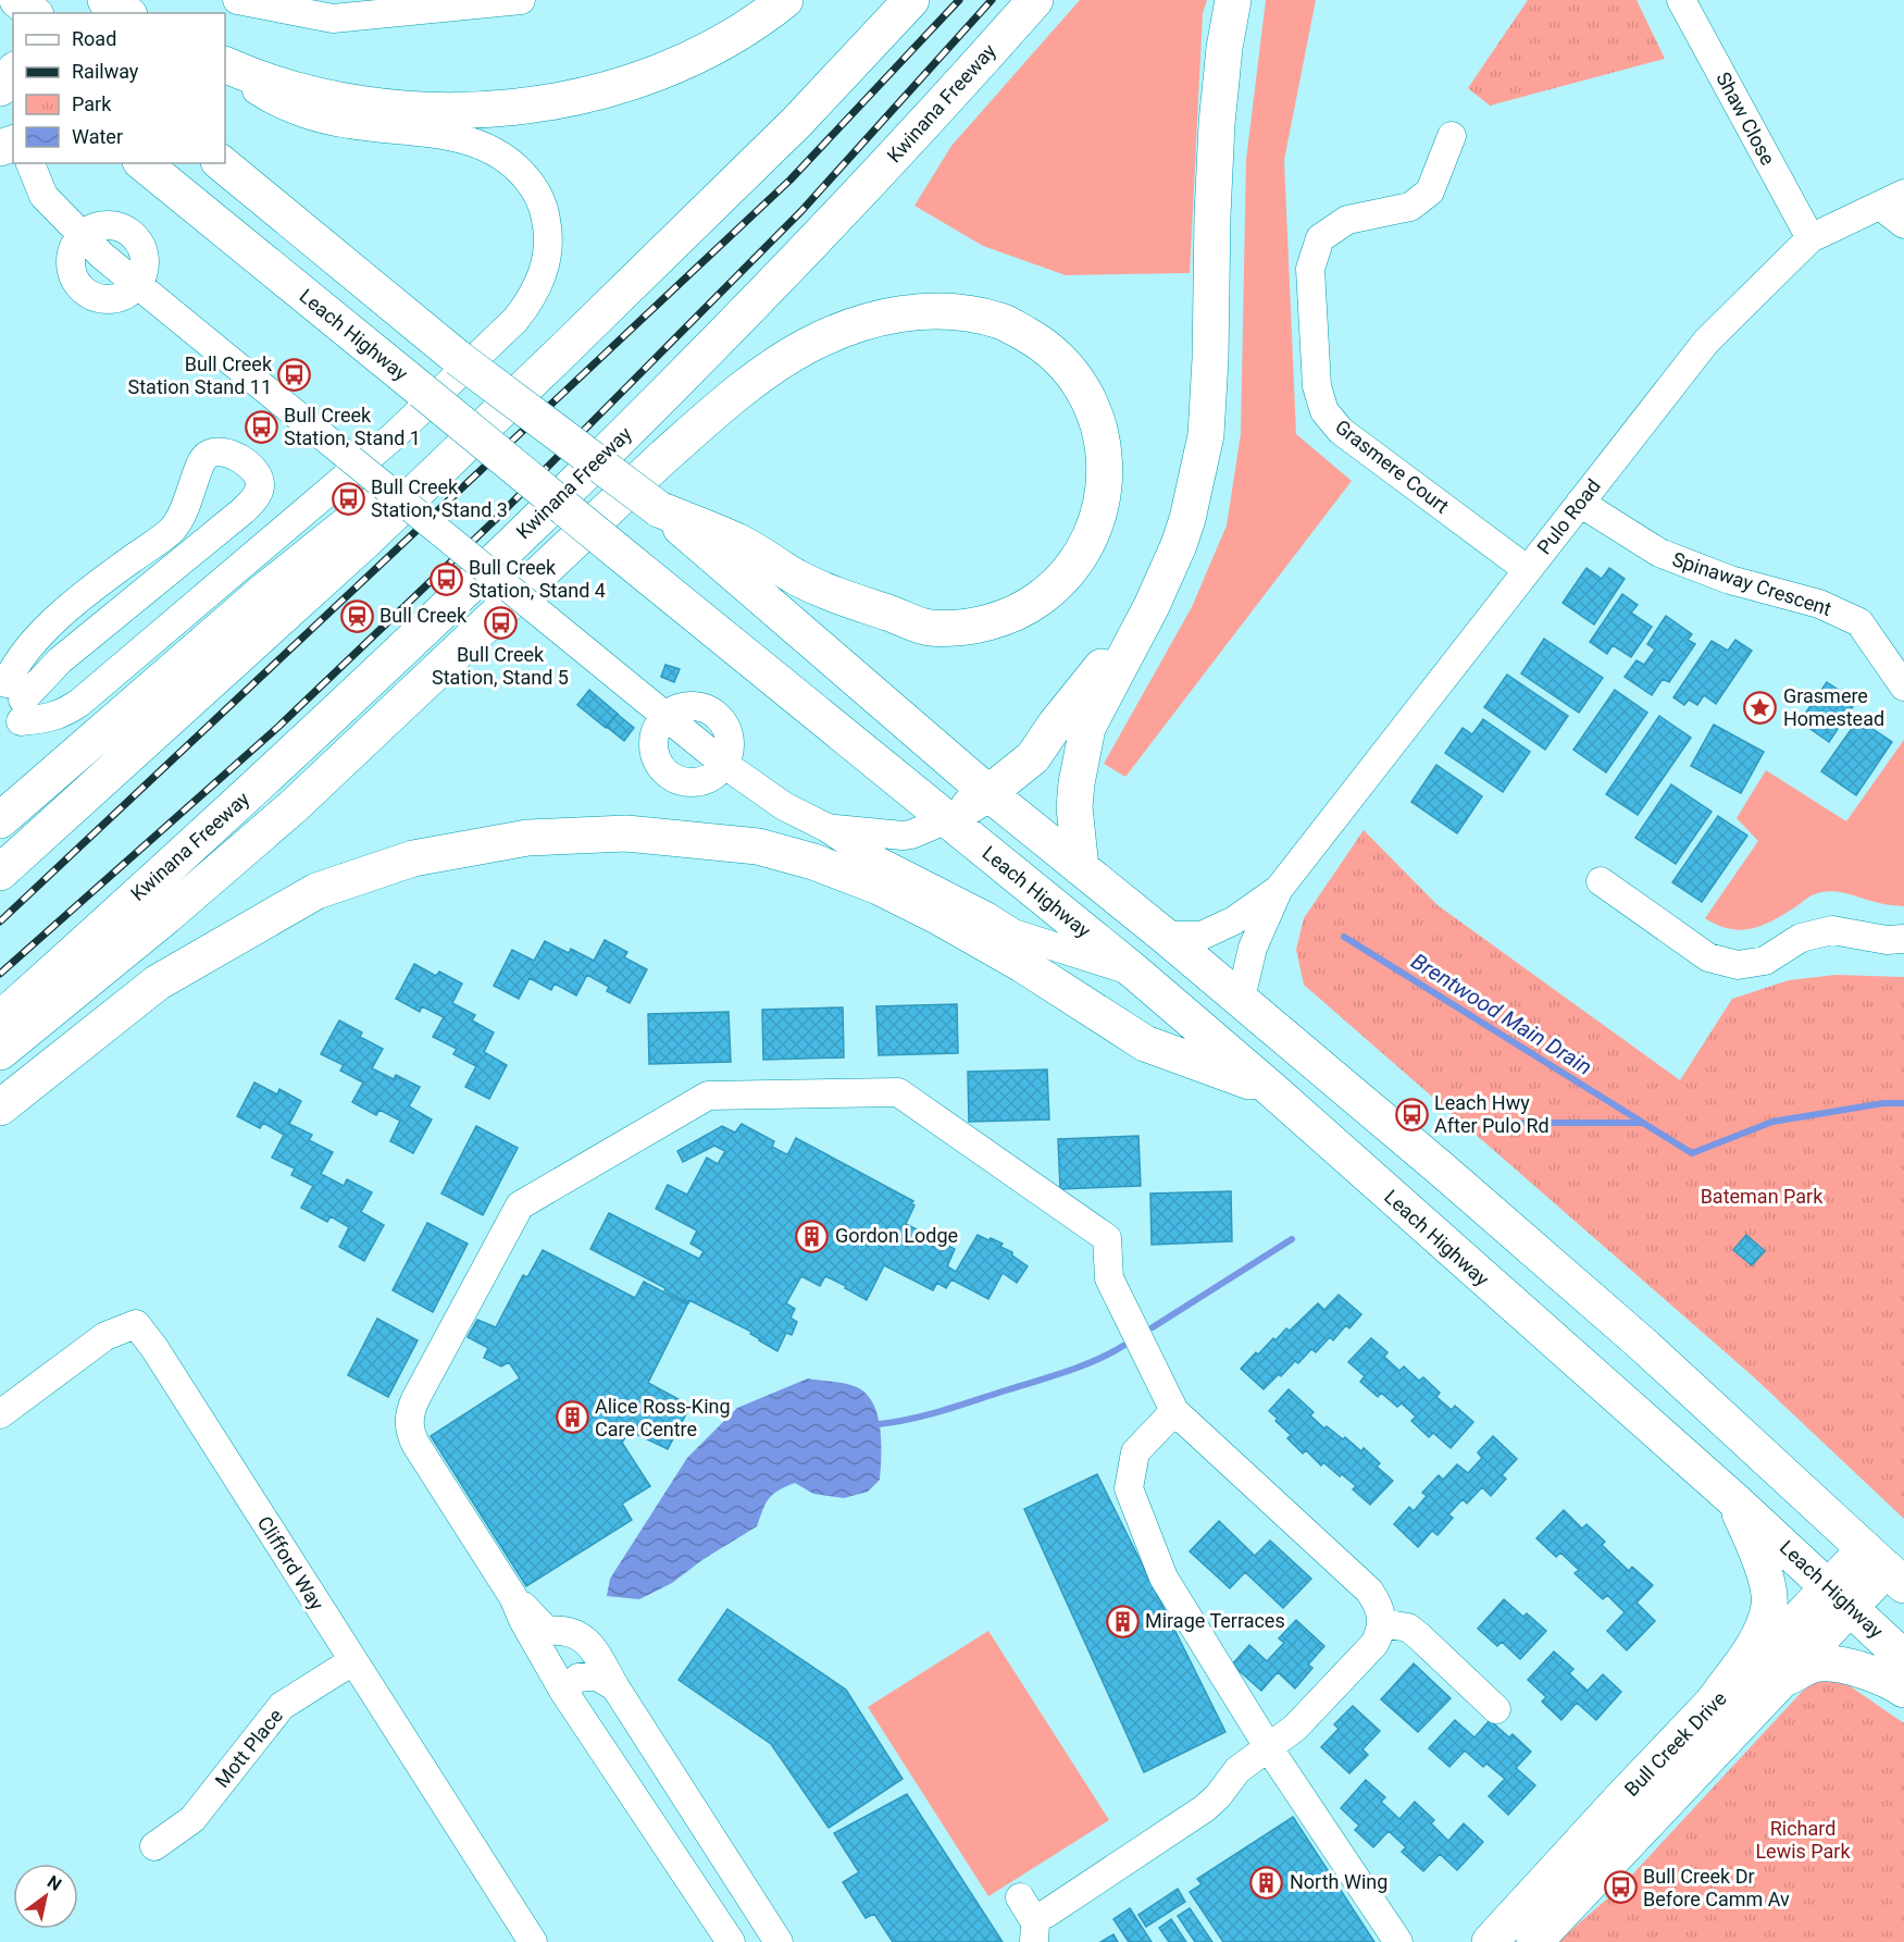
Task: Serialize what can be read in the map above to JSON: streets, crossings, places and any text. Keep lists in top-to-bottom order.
{
  "streets": {
    "main road": ["Kwinana Freeway", "Leach Highway", "Bull Creek Drive"],
    "street": [
      "Shaw Close",
      "Grasmere Court",
      "Pulo Road",
      "Spinaway Crescent",
      "Clifford Way",
      "Mott Place"
    ]
  },
  "crossings": [
    ["Shaw Close", "Pulo Road"],
    ["Leach Highway", "Bull Creek Drive"],
    ["Grasmere Court", "Pulo Road"],
    ["Pulo Road", "Spinaway Crescent"],
    ["Clifford Way", "Mott Place"]
  ],
  "water": ["Brentwood Main Drain"],
  "parks": ["Bateman Park", "Richard Lewis Park"],
  "places": {
    "bus stop": [
      "Bull Creek Station Stand 11",
      "Bull Creek Station, Stand 1",
      "Bull Creek Station, Stand 3",
      "Bull Creek Station, Stand 4",
      "Bull Creek Station, Stand 5",
      "Leach Hwy After Pulo Rd",
      "Bull Creek Dr Before Camm Av"
    ],
    "station": ["Bull Creek"],
    "place": ["Grasmere Homestead"],
    "building": [
      "Gordon Lodge",
      "Alice Ross-King Care Centre",
      "Mirage Terraces",
      "North Wing"
    ]
  },
  "legend": [
    "Road",
    "Railway",
    "Park",
    "Water"
  ],
  "north": "top right"
}
